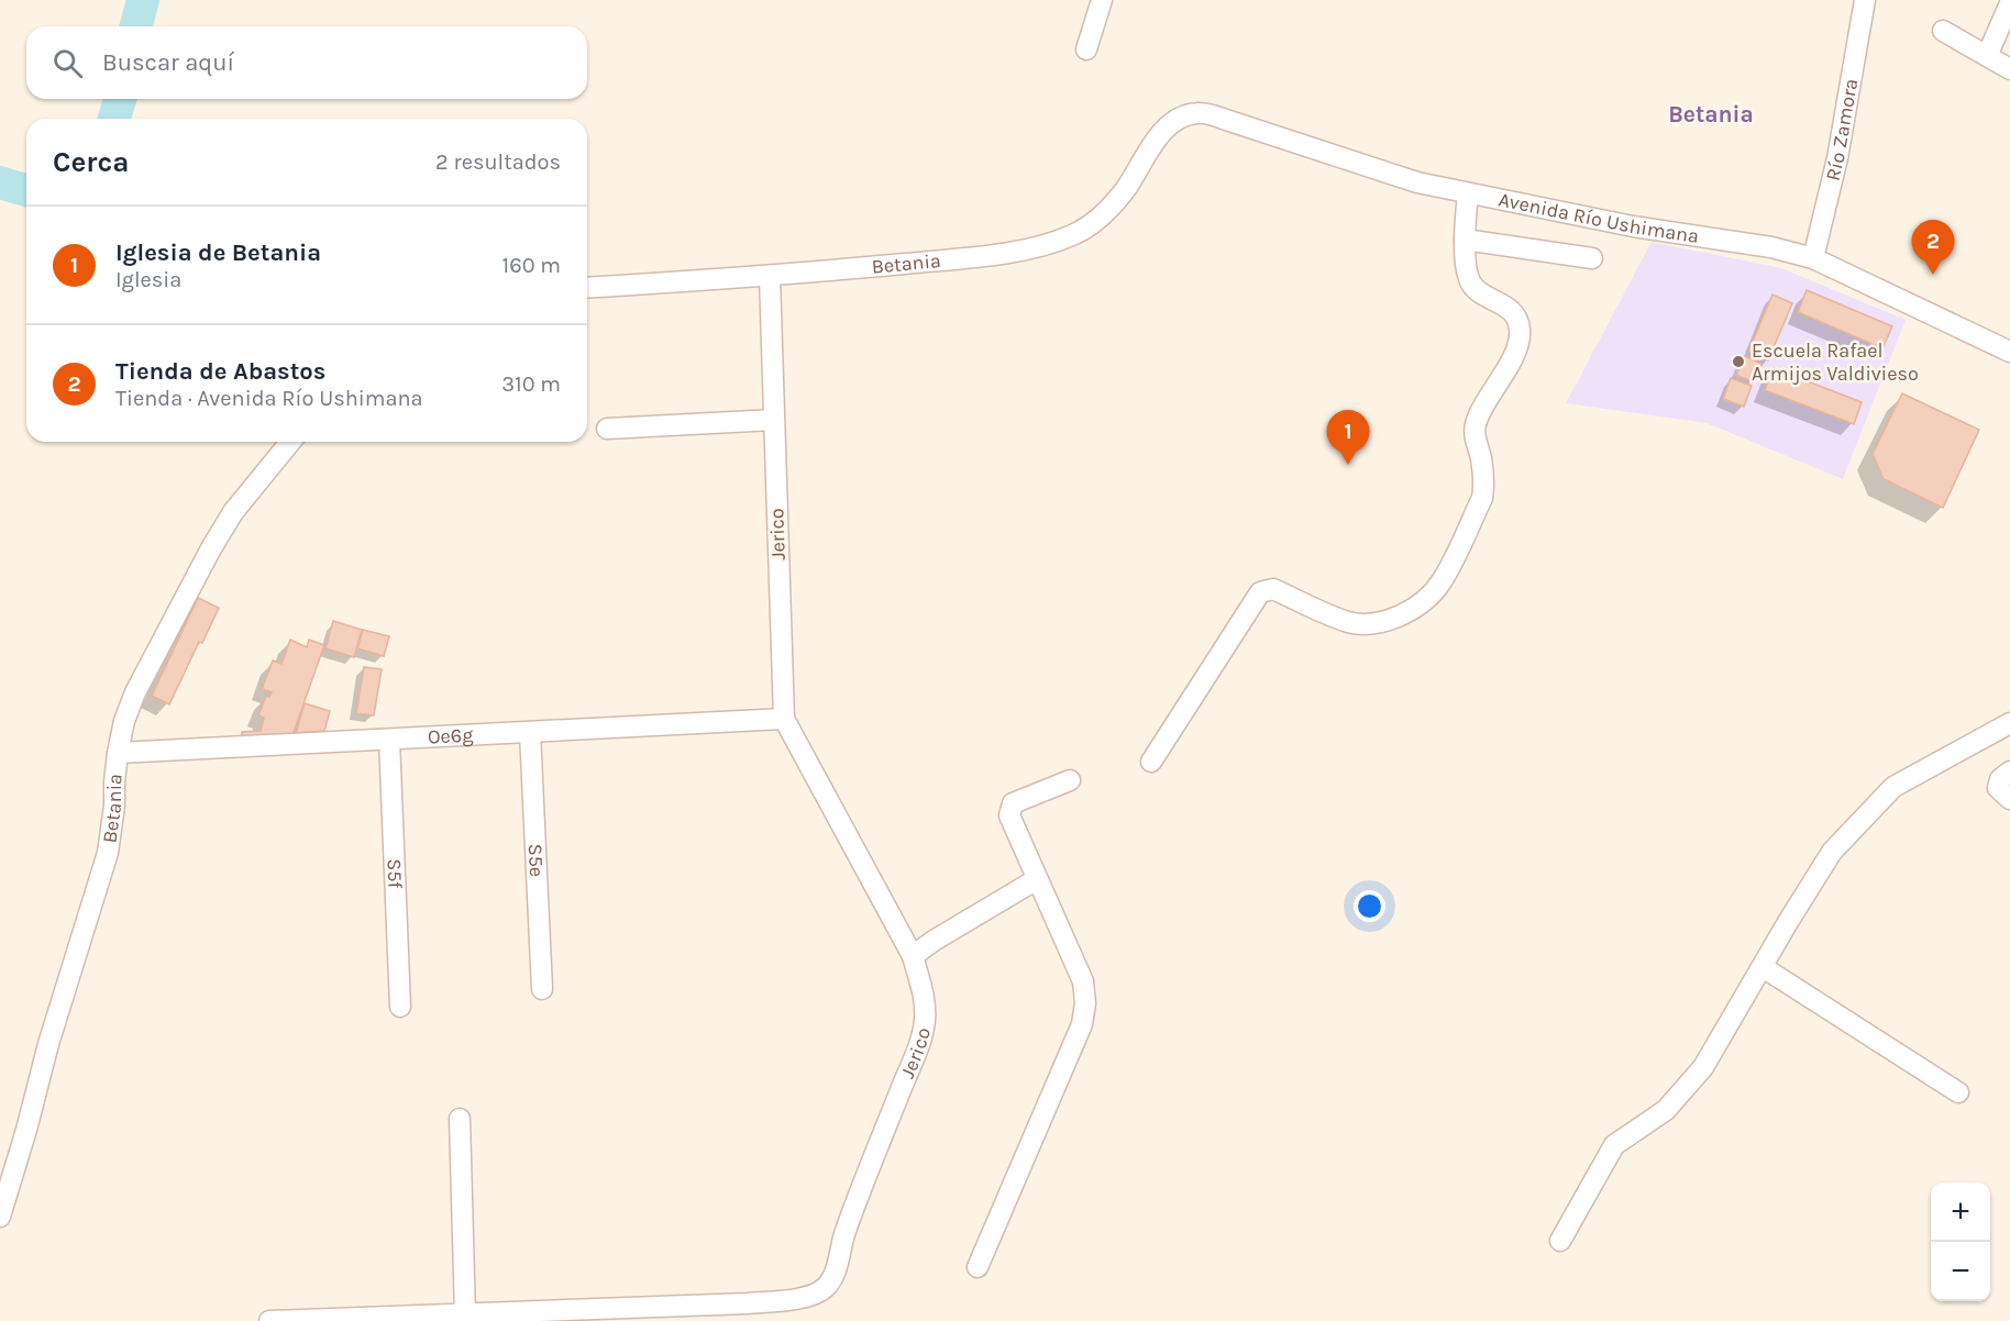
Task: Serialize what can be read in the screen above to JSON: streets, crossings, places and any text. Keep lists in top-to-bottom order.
{
  "streets": {
    "street": [
      "Río Zamora",
      "Avenida Río Ushimana",
      "Betania",
      "Jerico",
      "Oe6g",
      "S5e",
      "S5f"
    ]
  },
  "crossings": [
    ["Río Zamora", "Avenida Río Ushimana"],
    ["Avenida Río Ushimana", "Betania"],
    ["Betania", "Jerico"],
    ["Betania", "Oe6g"],
    ["Jerico", "Oe6g"],
    ["Oe6g", "S5e"],
    ["Oe6g", "S5f"]
  ],
  "districts": ["Betania"],
  "places": ["Escuela Rafael Armijos Valdivieso"],
  "page": {
    "search": "Buscar aquí",
    "heading": ["Cerca", "2 resultados"],
    "list": [
      {
        "mark": "1",
        "name": "Iglesia de Betania",
        "note": "Iglesia",
        "value": "160 m"
      },
      {
        "mark": "2",
        "name": "Tienda de Abastos",
        "note": "Tienda · Avenida Río Ushimana",
        "value": "310 m"
      }
    ],
    "pins": ["2", "1"],
    "map_buttons": ["+", "−"]
  }
}
